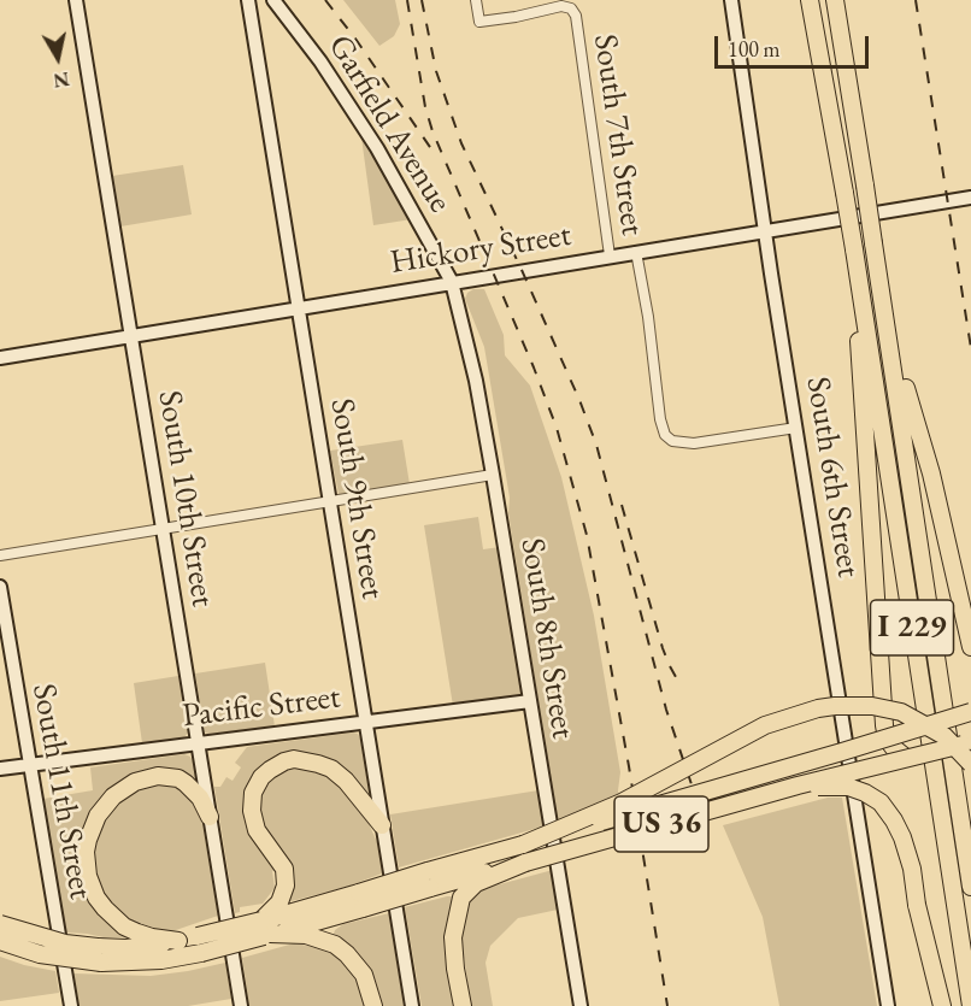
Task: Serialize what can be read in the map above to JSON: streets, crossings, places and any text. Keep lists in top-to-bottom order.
{
  "streets": {
    "highway": ["I 229", "US 36"],
    "main road": [
      "Garfield Avenue",
      "Hickory Street",
      "South 6th Street",
      "South 10th Street",
      "South 9th Street",
      "South 8th Street",
      "Pacific Street",
      "South 11th Street"
    ],
    "street": ["South 7th Street"]
  },
  "crossings": [
    ["Garfield Avenue", "Hickory Street"],
    ["Garfield Avenue", "South 8th Street"],
    ["South 7th Street", "Hickory Street"],
    ["South 7th Street", "South 6th Street"],
    ["Hickory Street", "South 6th Street"],
    ["Hickory Street", "South 10th Street"],
    ["Hickory Street", "South 9th Street"],
    ["Hickory Street", "South 8th Street"],
    ["South 10th Street", "Pacific Street"],
    ["South 9th Street", "Pacific Street"],
    ["South 8th Street", "Pacific Street"],
    ["Pacific Street", "South 11th Street"]
  ],
  "scale_bar": "100 m",
  "north": "bottom"
}
